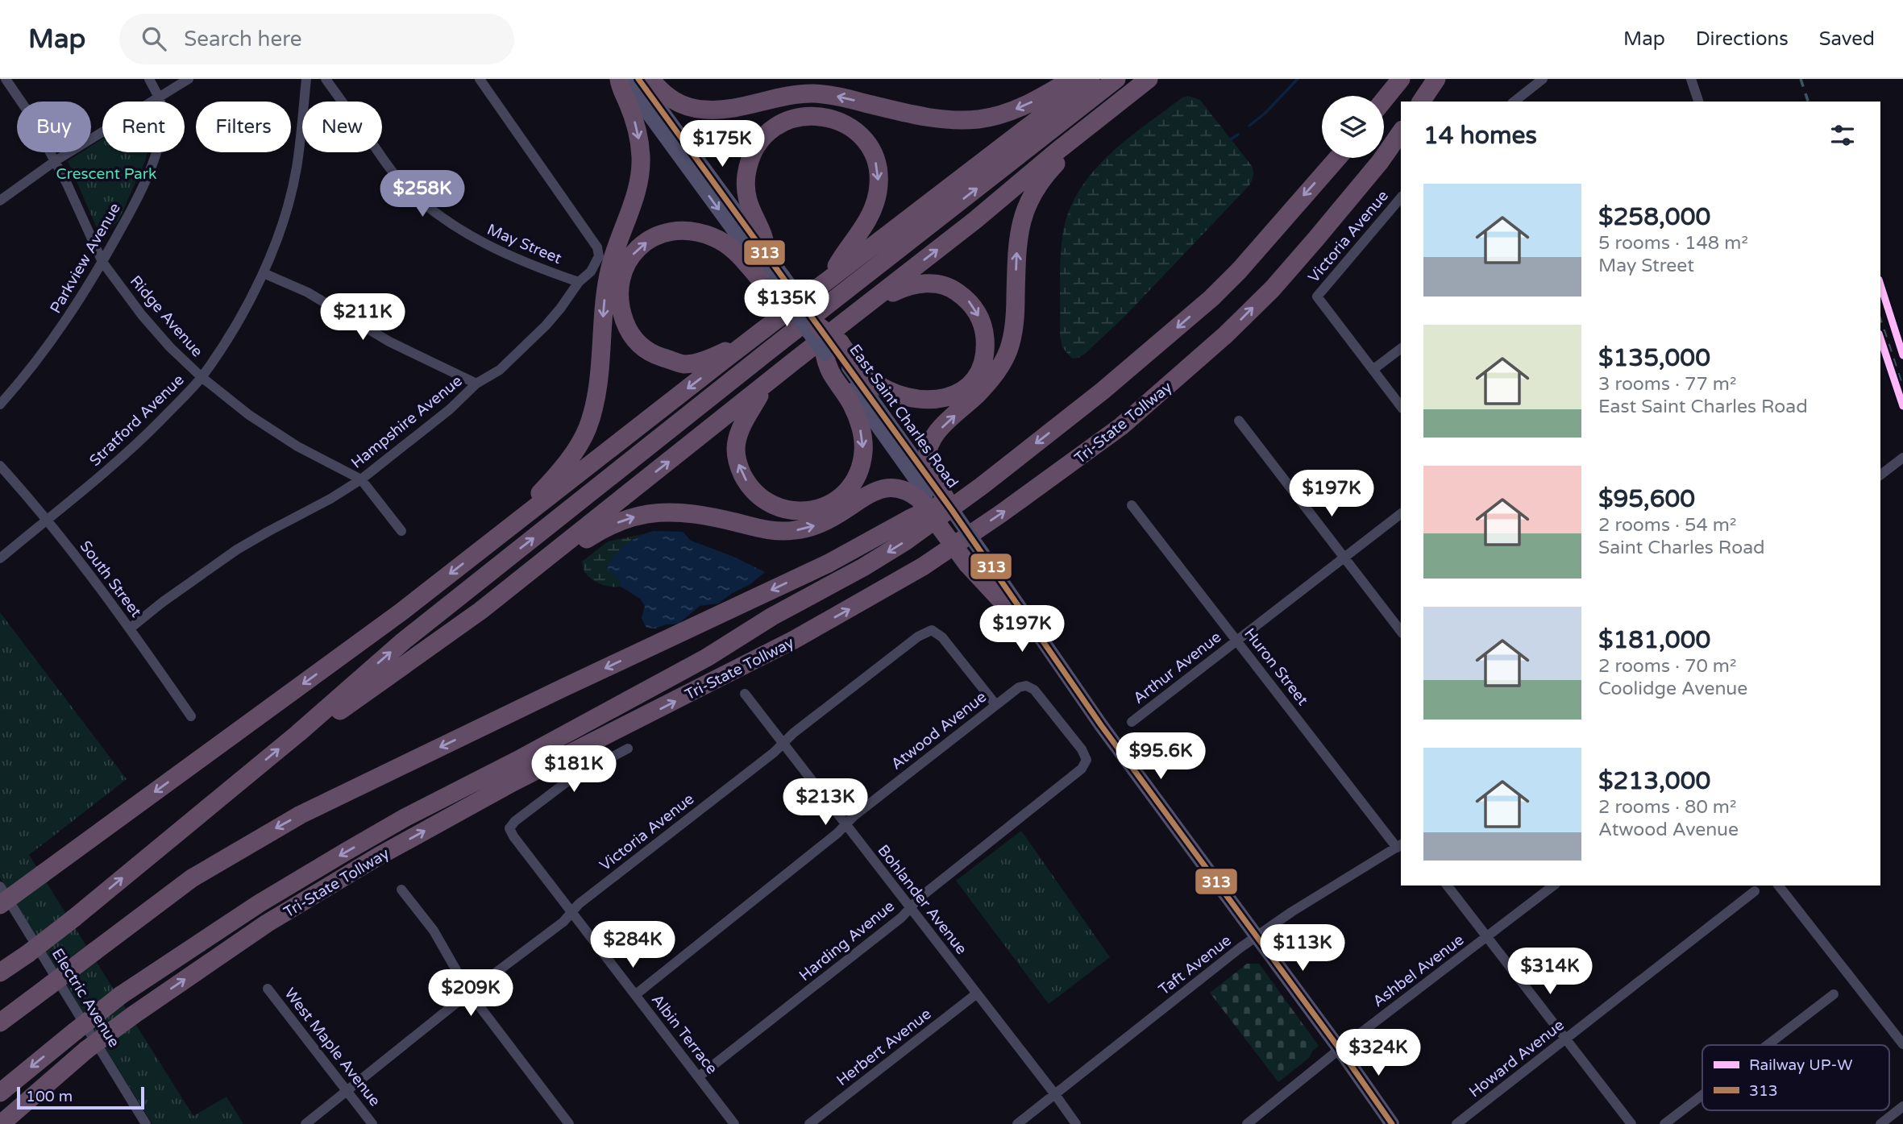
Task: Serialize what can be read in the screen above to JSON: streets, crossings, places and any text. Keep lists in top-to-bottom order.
{
  "streets": {
    "highway": ["Tri-State Tollway"],
    "main road": ["East Saint Charles Road"],
    "street": [
      "Victoria Avenue",
      "May Street",
      "Parkview Avenue",
      "Ridge Avenue",
      "Stratford Avenue",
      "Hampshire Avenue",
      "South Street",
      "Huron Street",
      "Arthur Avenue",
      "Atwood Avenue",
      "Bohlander Avenue",
      "Harding Avenue",
      "Taft Avenue",
      "Ashbel Avenue",
      "Electric Avenue",
      "Albin Terrace",
      "West Maple Avenue",
      "Herbert Avenue",
      "Howard Avenue"
    ]
  },
  "crossings": [
    ["Victoria Avenue", "Atwood Avenue"],
    ["Victoria Avenue", "Bohlander Avenue"],
    ["Victoria Avenue", "Albin Terrace"],
    ["Victoria Avenue", "West Maple Avenue"],
    ["May Street", "Hampshire Avenue"],
    ["Parkview Avenue", "Ridge Avenue"],
    ["Ridge Avenue", "Stratford Avenue"],
    ["Ridge Avenue", "Hampshire Avenue"],
    ["Stratford Avenue", "South Street"],
    ["Hampshire Avenue", "South Street"],
    ["Huron Street", "Arthur Avenue"],
    ["Huron Street", "Taft Avenue"],
    ["Atwood Avenue", "Bohlander Avenue"],
    ["Atwood Avenue", "Harding Avenue"],
    ["Atwood Avenue", "Albin Terrace"],
    ["Bohlander Avenue", "Harding Avenue"],
    ["Bohlander Avenue", "Taft Avenue"],
    ["Bohlander Avenue", "Herbert Avenue"],
    ["Harding Avenue", "Albin Terrace"]
  ],
  "parks": ["Crescent Park"],
  "lines": ["transit line 313", "rail line UP-W"],
  "legend": ["Railway UP-W", "313"],
  "scale_bar": "100 m",
  "page": {
    "header": "Map",
    "search": "Search here",
    "nav": ["Map", "Directions", "Saved"],
    "chip": [
      "Buy",
      "Rent",
      "Filters",
      "New"
    ],
    "heading": "14 homes",
    "price": [
      "$175K",
      "$258K",
      "$135K",
      "$211K",
      "$197K",
      "$197K",
      "$95.6K",
      "$181K",
      "$213K",
      "$284K",
      "$113K",
      "$314K",
      "$209K",
      "$324K"
    ],
    "list": [
      {
        "name": "$258,000",
        "note": "5 rooms · 148 m² · May Street"
      },
      {
        "name": "$135,000",
        "note": "3 rooms · 77 m² · East Saint Charles Road"
      },
      {
        "name": "$95,600",
        "note": "2 rooms · 54 m² · Saint Charles Road"
      },
      {
        "name": "$181,000",
        "note": "2 rooms · 70 m² · Coolidge Avenue"
      },
      {
        "name": "$213,000",
        "note": "2 rooms · 80 m² · Atwood Avenue"
      }
    ],
    "scale": "100 m"
  }
}
